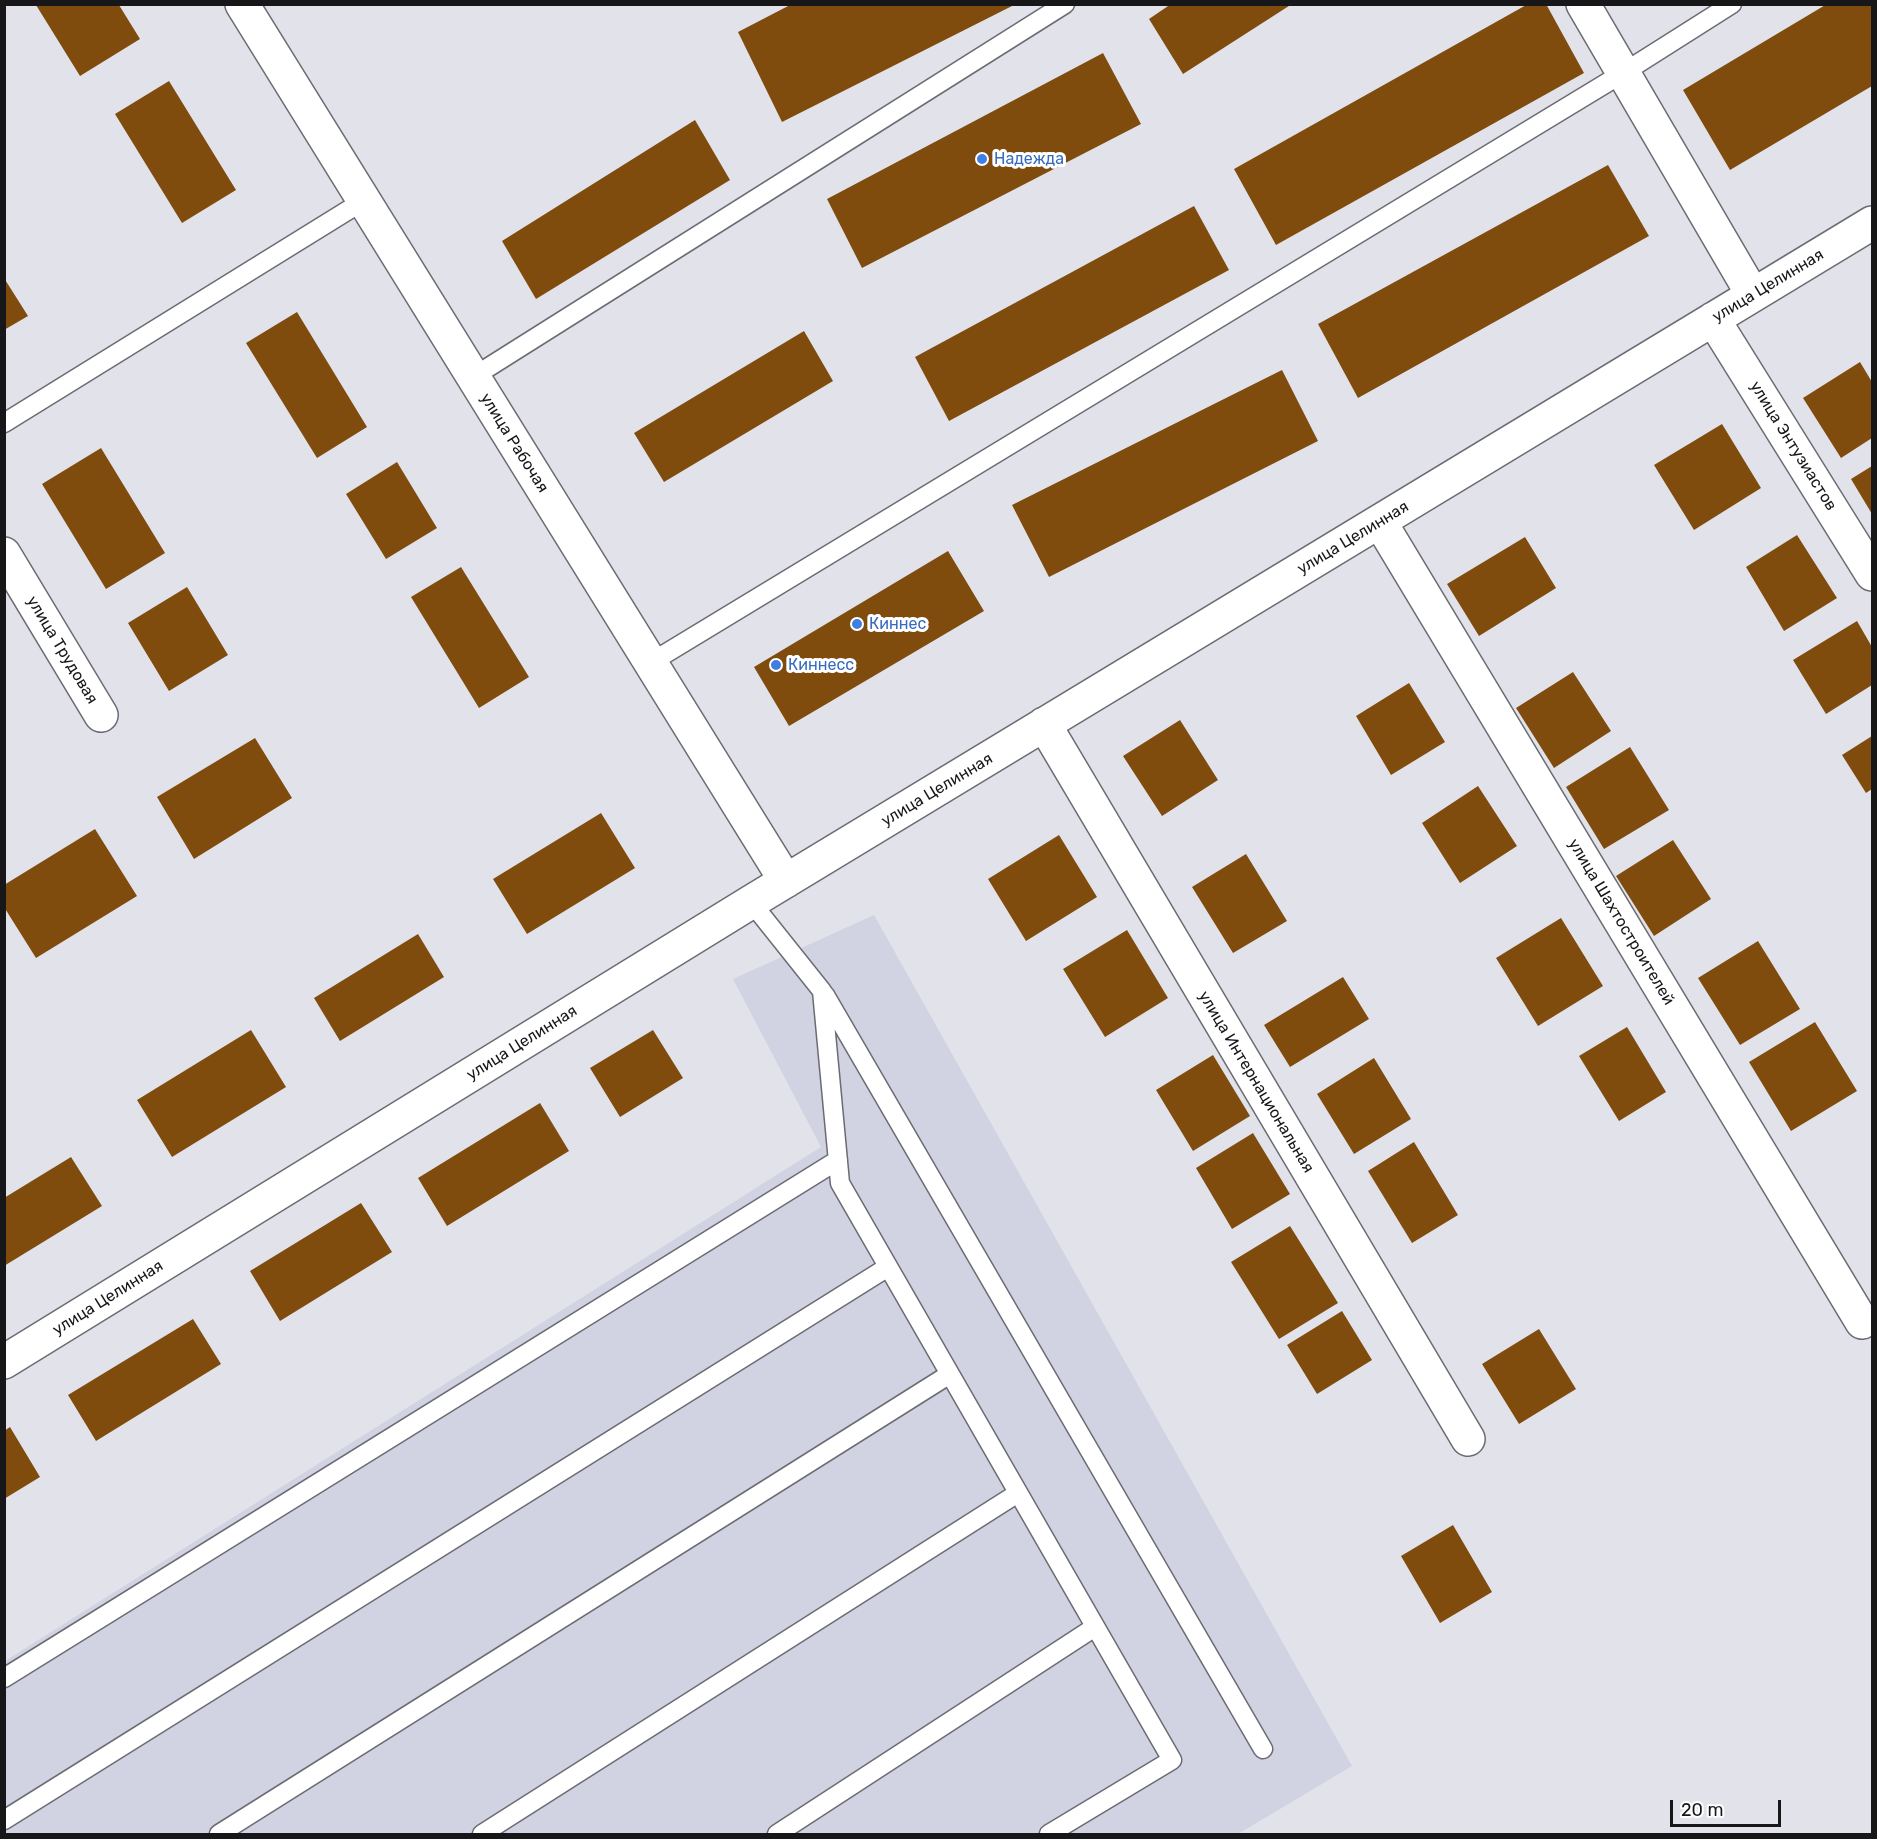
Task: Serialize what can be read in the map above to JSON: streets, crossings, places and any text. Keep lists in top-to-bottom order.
{
  "streets": {
    "street": [
      "улица Целинная",
      "улица Рабочая",
      "улица Энтузиастов",
      "улица Трудовая",
      "улица Шахтостроителей",
      "улица Интернациональная"
    ]
  },
  "crossings": [
    ["улица Целинная", "улица Рабочая"],
    ["улица Целинная", "улица Энтузиастов"],
    ["улица Целинная", "улица Шахтостроителей"],
    ["улица Целинная", "улица Интернациональная"]
  ],
  "places": ["Надежда", "Киннес", "Киннесс"],
  "scale_bar": "20 m"
}
